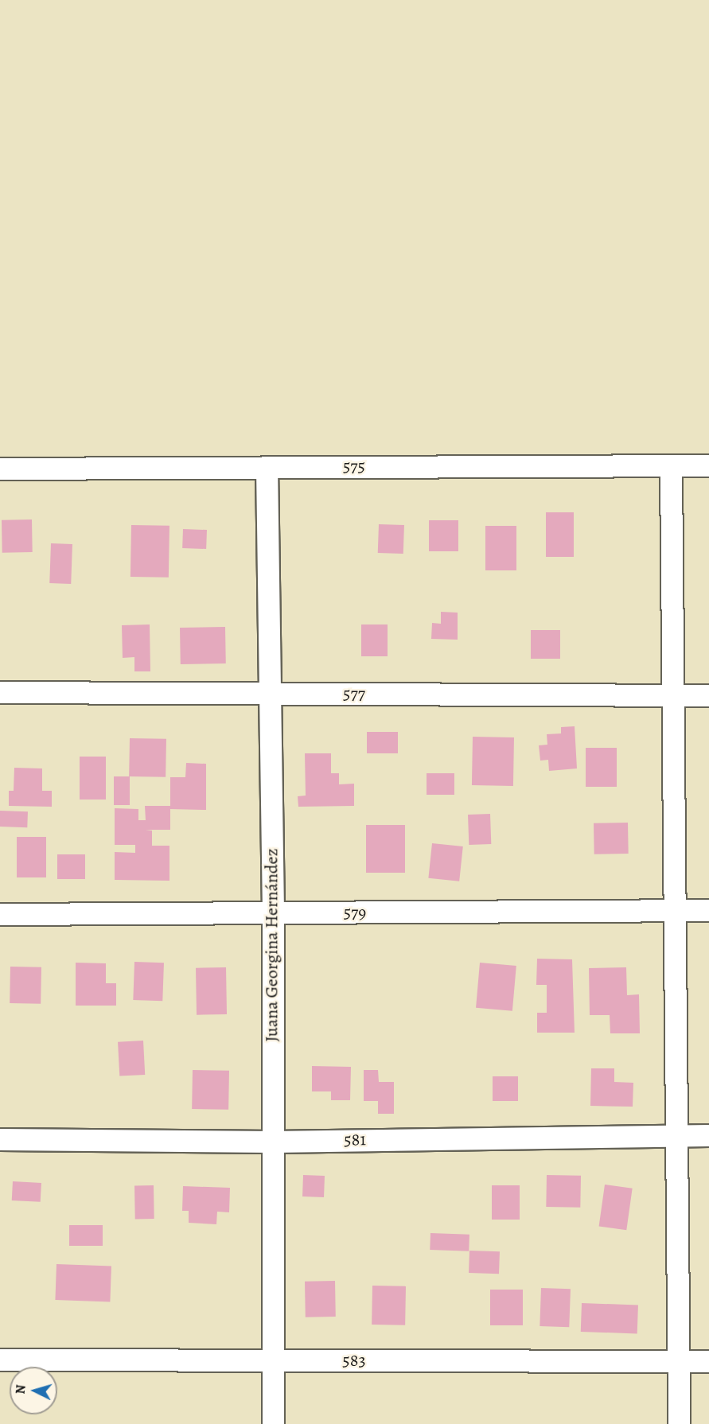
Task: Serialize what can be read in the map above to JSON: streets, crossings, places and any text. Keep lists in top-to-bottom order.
{
  "streets": {
    "street": [
      "575",
      "577",
      "579",
      "Juana Georgina Hernández",
      "581",
      "583"
    ]
  },
  "crossings": [
    ["575", "Juana Georgina Hernández"],
    ["577", "Juana Georgina Hernández"],
    ["579", "Juana Georgina Hernández"],
    ["Juana Georgina Hernández", "581"],
    ["Juana Georgina Hernández", "583"]
  ],
  "north": "left"
}
